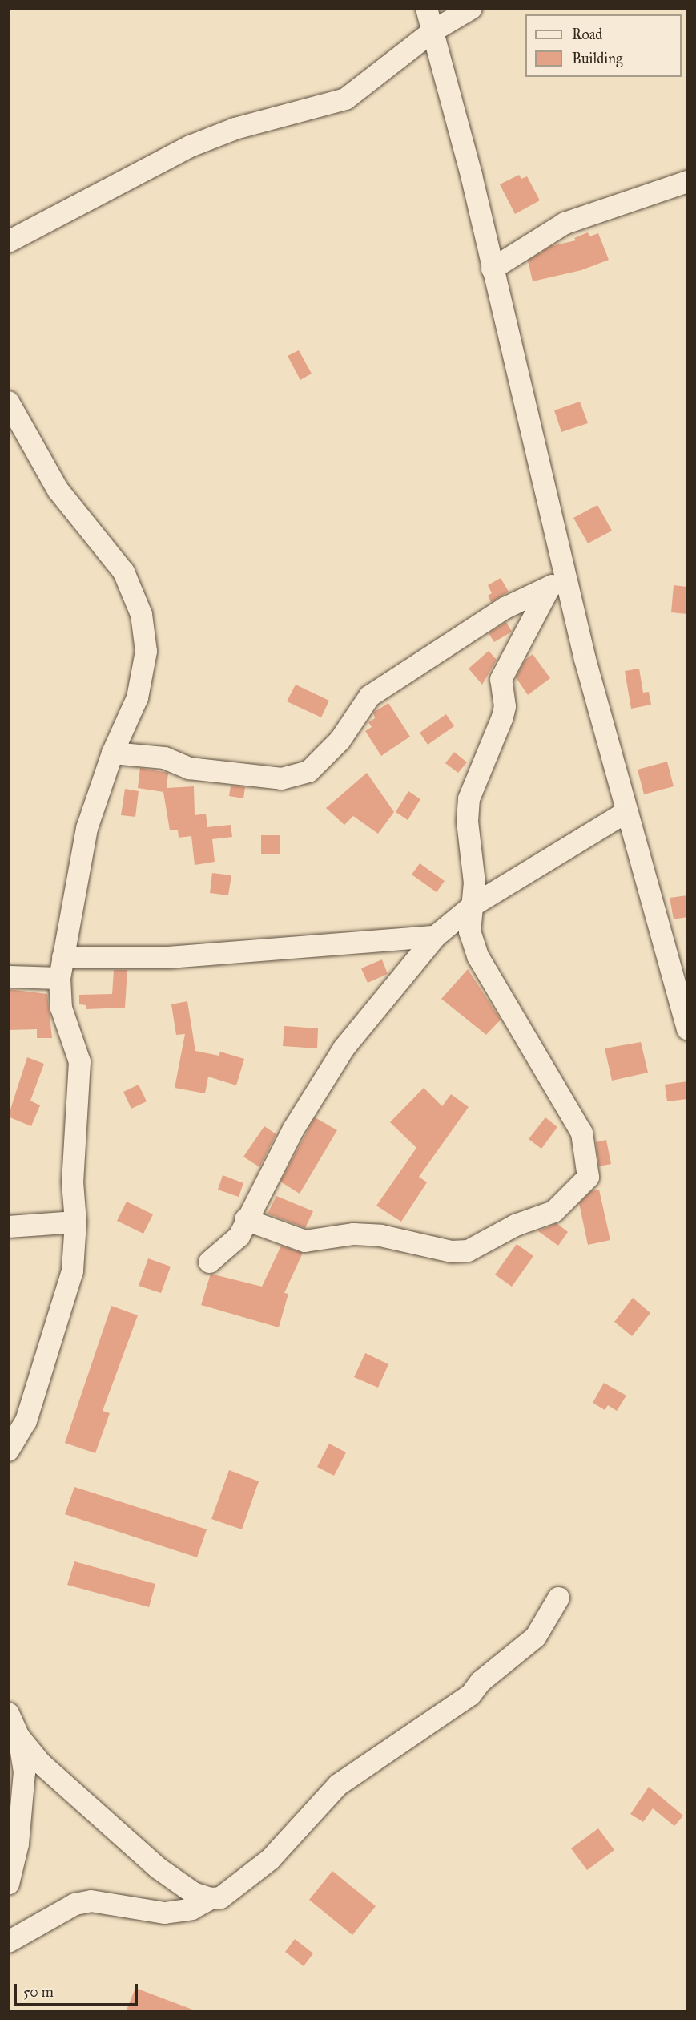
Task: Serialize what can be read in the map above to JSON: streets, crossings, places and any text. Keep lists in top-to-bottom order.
{
  "legend": ["Road", "Building"],
  "scale_bar": "50 m"
}
